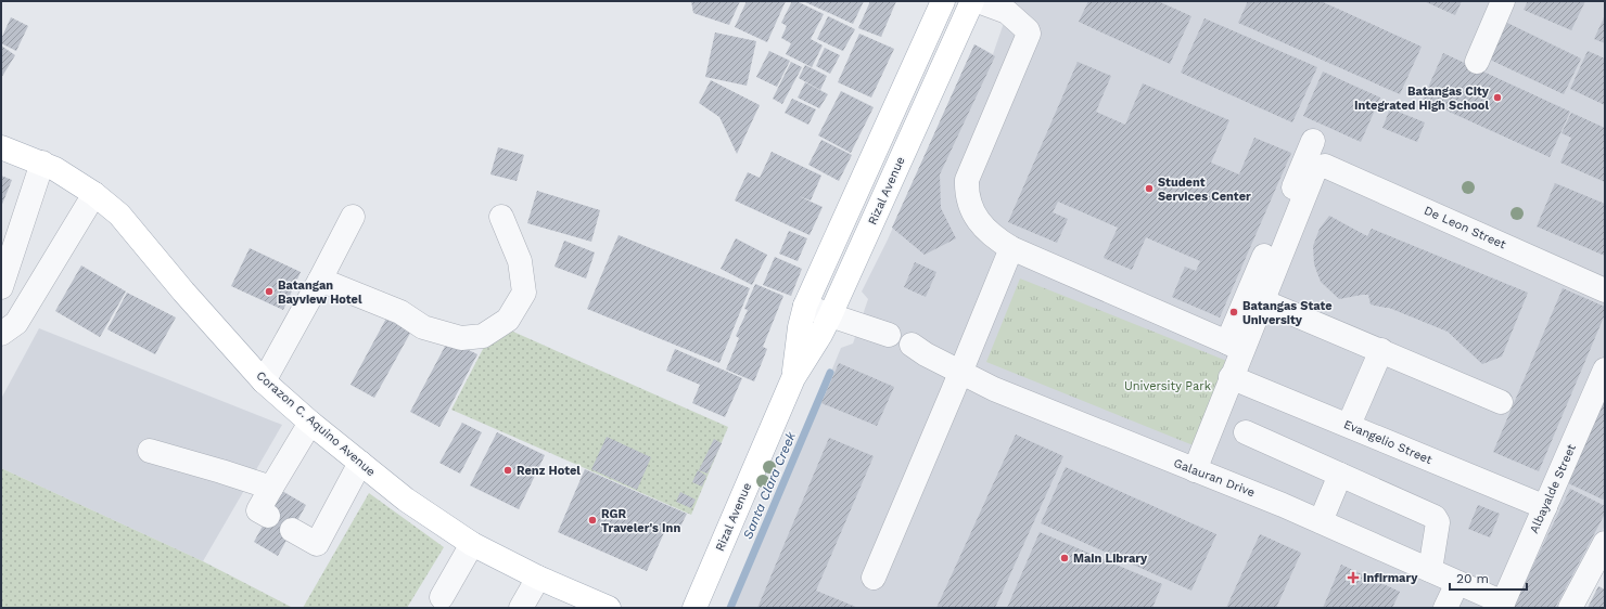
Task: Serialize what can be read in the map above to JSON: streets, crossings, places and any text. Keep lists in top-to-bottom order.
{
  "streets": {
    "main road": ["Rizal Avenue", "Corazon C. Aquino Avenue"],
    "street": [
      "De Leon Street",
      "Evangelio Street",
      "Galauran Drive",
      "Albayalde Street"
    ]
  },
  "crossings": [
    ["Evangelio Street", "Albayalde Street"],
    ["Galauran Drive", "Albayalde Street"]
  ],
  "water": ["Santa Clara Creek"],
  "parks": ["University Park"],
  "places": {
    "other": [
      "Batangas City Integrated High School",
      "Student Services Center",
      "Batangan Bayview Hotel",
      "Batangas State University",
      "Renz Hotel",
      "RGR Traveler's Inn",
      "Main Library"
    ],
    "health": ["Infirmary"]
  },
  "scale_bar": "20 m"
}
